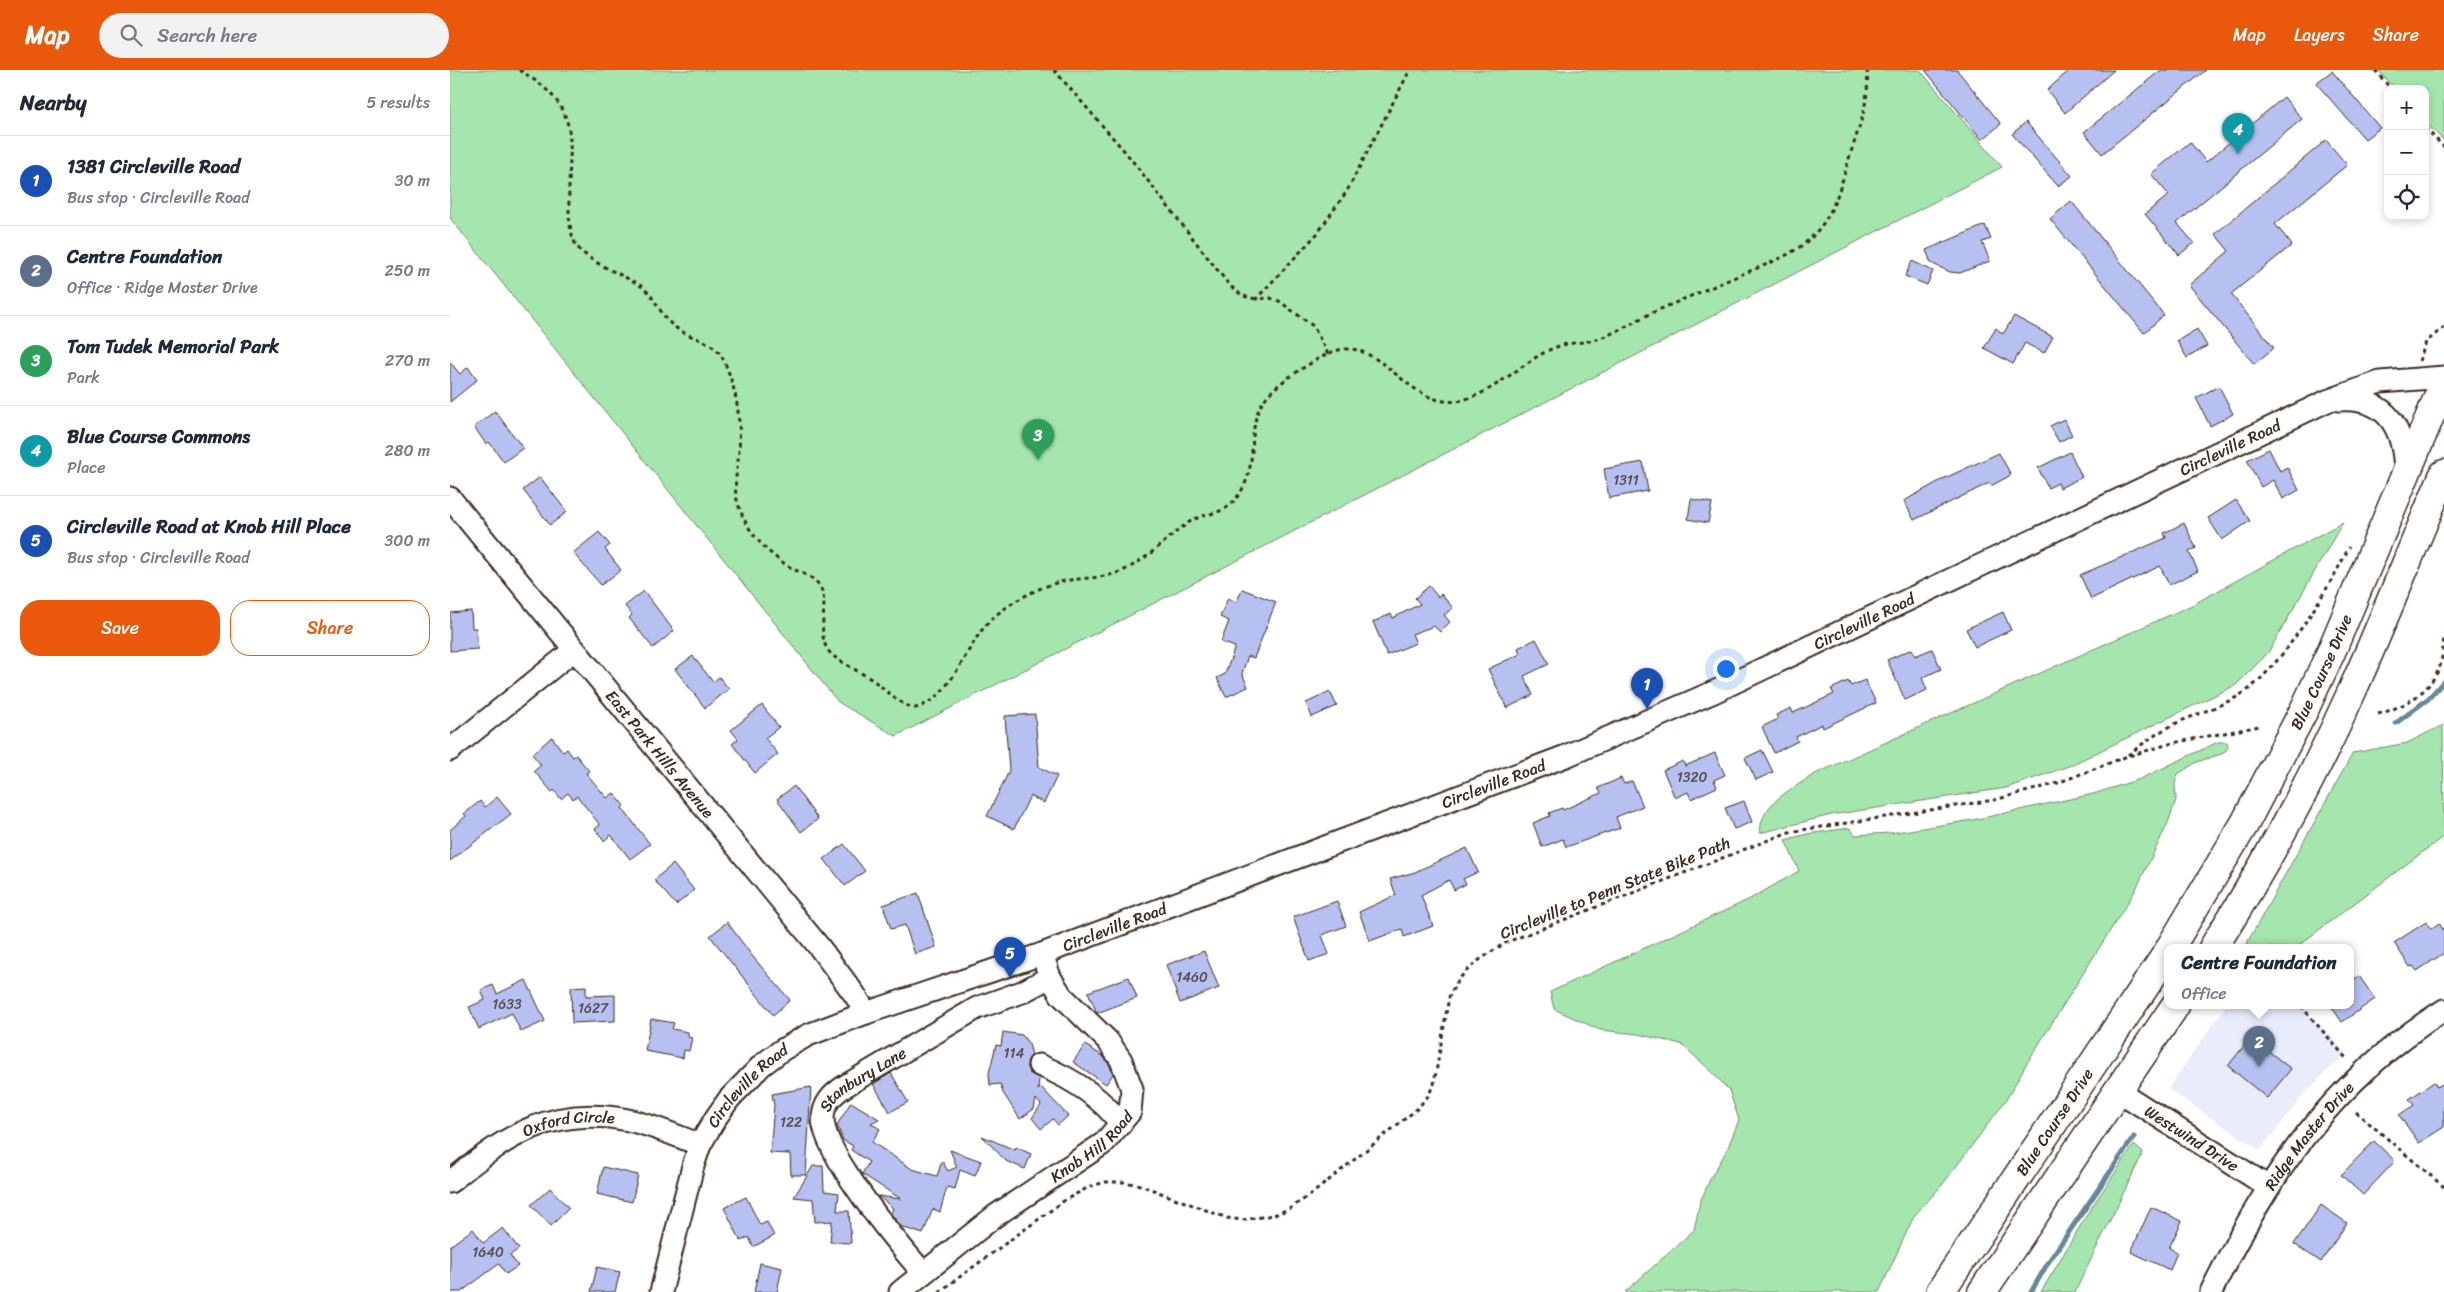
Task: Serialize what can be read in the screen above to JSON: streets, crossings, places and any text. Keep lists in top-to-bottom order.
{
  "streets": {
    "main road": ["Blue Course Drive"],
    "street": [
      "Circleville Road",
      "East Park Hills Avenue",
      "Stanbury Lane",
      "Oxford Circle",
      "Ridge Master Drive",
      "Westwind Drive",
      "Knob Hill Road"
    ],
    "path": ["Circleville to Penn State Bike Path"]
  },
  "crossings": [
    ["Circleville Road", "East Park Hills Avenue"],
    ["Circleville Road", "Oxford Circle"],
    ["Circleville Road", "Knob Hill Road"],
    ["Stanbury Lane", "Knob Hill Road"],
    ["Ridge Master Drive", "Westwind Drive"]
  ],
  "house_numbers": [
    "1311",
    "1320",
    "1460",
    "1633",
    "1627",
    "114",
    "122",
    "1640"
  ],
  "page": {
    "header": "Map",
    "search": "Search here",
    "nav": ["Map", "Layers", "Share"],
    "heading": ["Nearby", "5 results"],
    "map_buttons": ["+", "−"],
    "pins": [
      "4",
      "3",
      "1",
      "5",
      "2"
    ],
    "list": [
      {
        "mark": "1",
        "name": "1381 Circleville Road",
        "note": "Bus stop · Circleville Road",
        "value": "30 m"
      },
      {
        "mark": "2",
        "name": "Centre Foundation",
        "note": "Office · Ridge Master Drive",
        "value": "250 m"
      },
      {
        "mark": "3",
        "name": "Tom Tudek Memorial Park",
        "note": "Park",
        "value": "270 m"
      },
      {
        "mark": "4",
        "name": "Blue Course Commons",
        "note": "Place",
        "value": "280 m"
      },
      {
        "mark": "5",
        "name": "Circleville Road at Knob Hill Place",
        "note": "Bus stop · Circleville Road",
        "value": "300 m"
      }
    ],
    "buttons": ["Save", "Share"],
    "popup": ["Centre Foundation", "Office"]
  }
}
